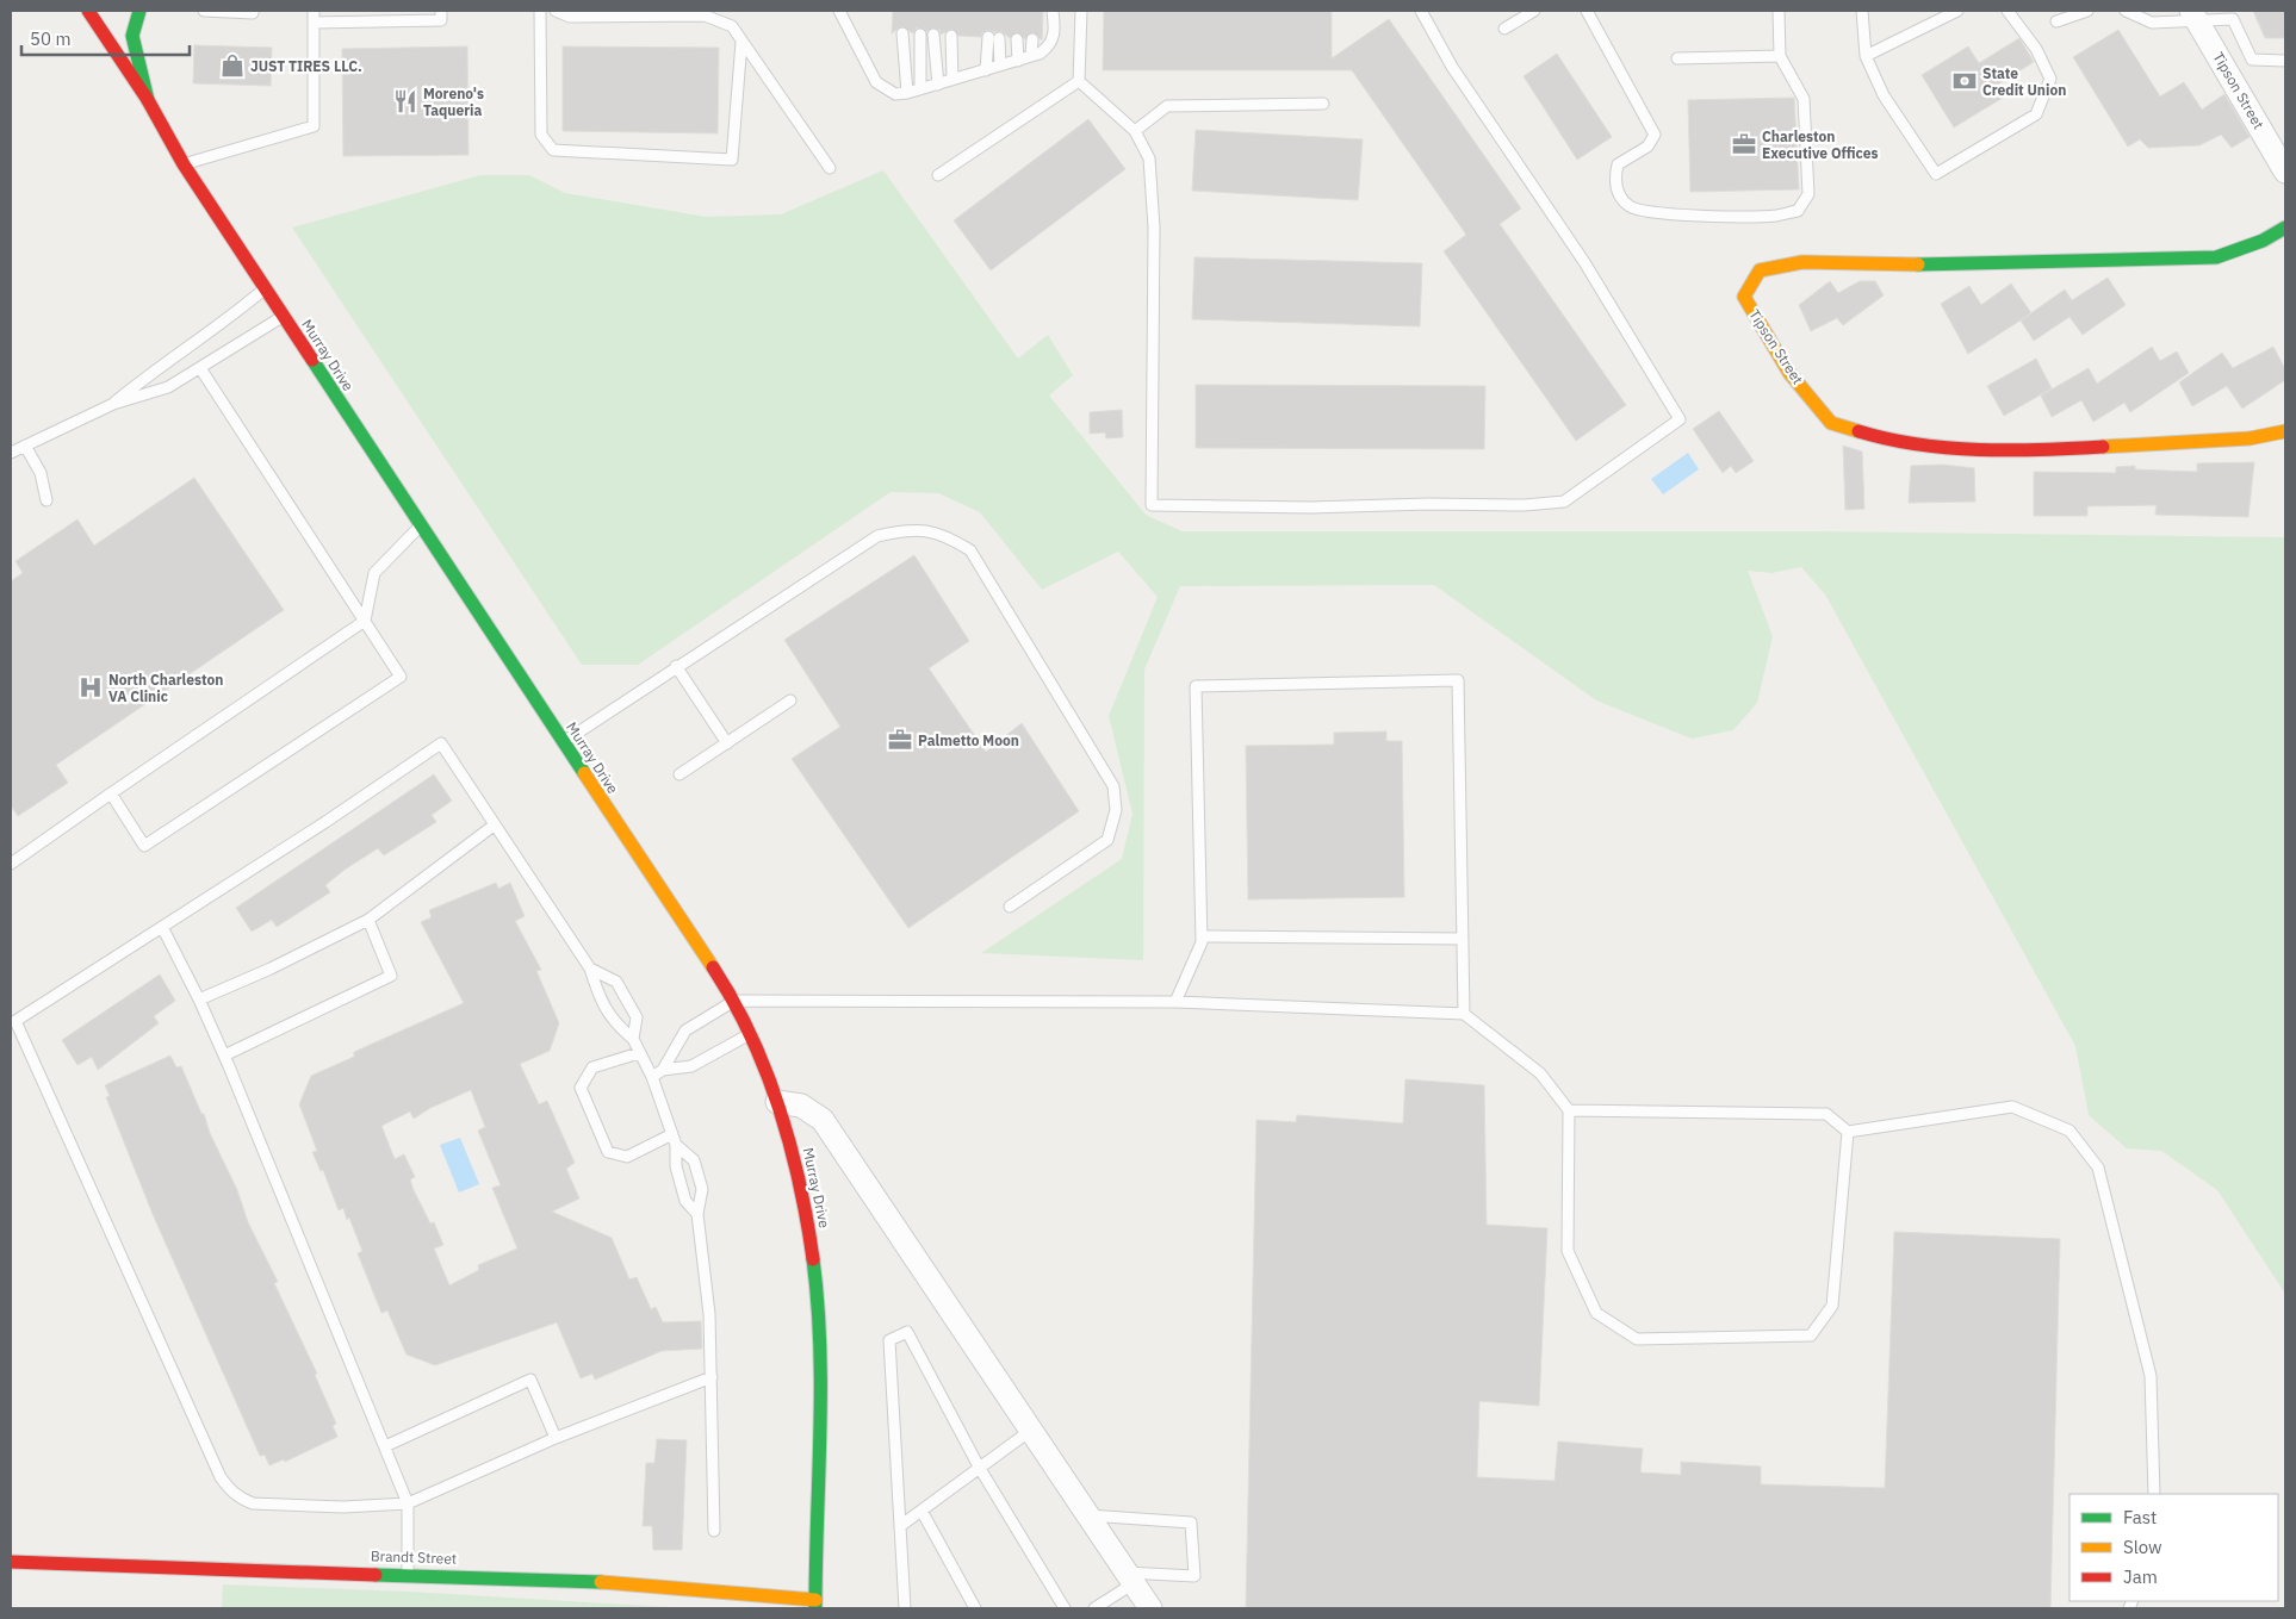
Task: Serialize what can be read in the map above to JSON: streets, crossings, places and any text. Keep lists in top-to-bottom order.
{
  "streets": {
    "street": ["Tipson Street", "Murray Drive", "Brandt Street"]
  },
  "crossings": [
    ["Murray Drive", "Brandt Street"]
  ],
  "places": {
    "shop": ["JUST TIRES LLC."],
    "bank": ["State Credit Union"],
    "restaurant": ["Moreno's Taqueria"],
    "office": ["Charleston Executive Offices", "Palmetto Moon"],
    "hospital": ["North Charleston VA Clinic"]
  },
  "legend": ["Fast", "Slow", "Jam"],
  "scale_bar": "50 m"
}
